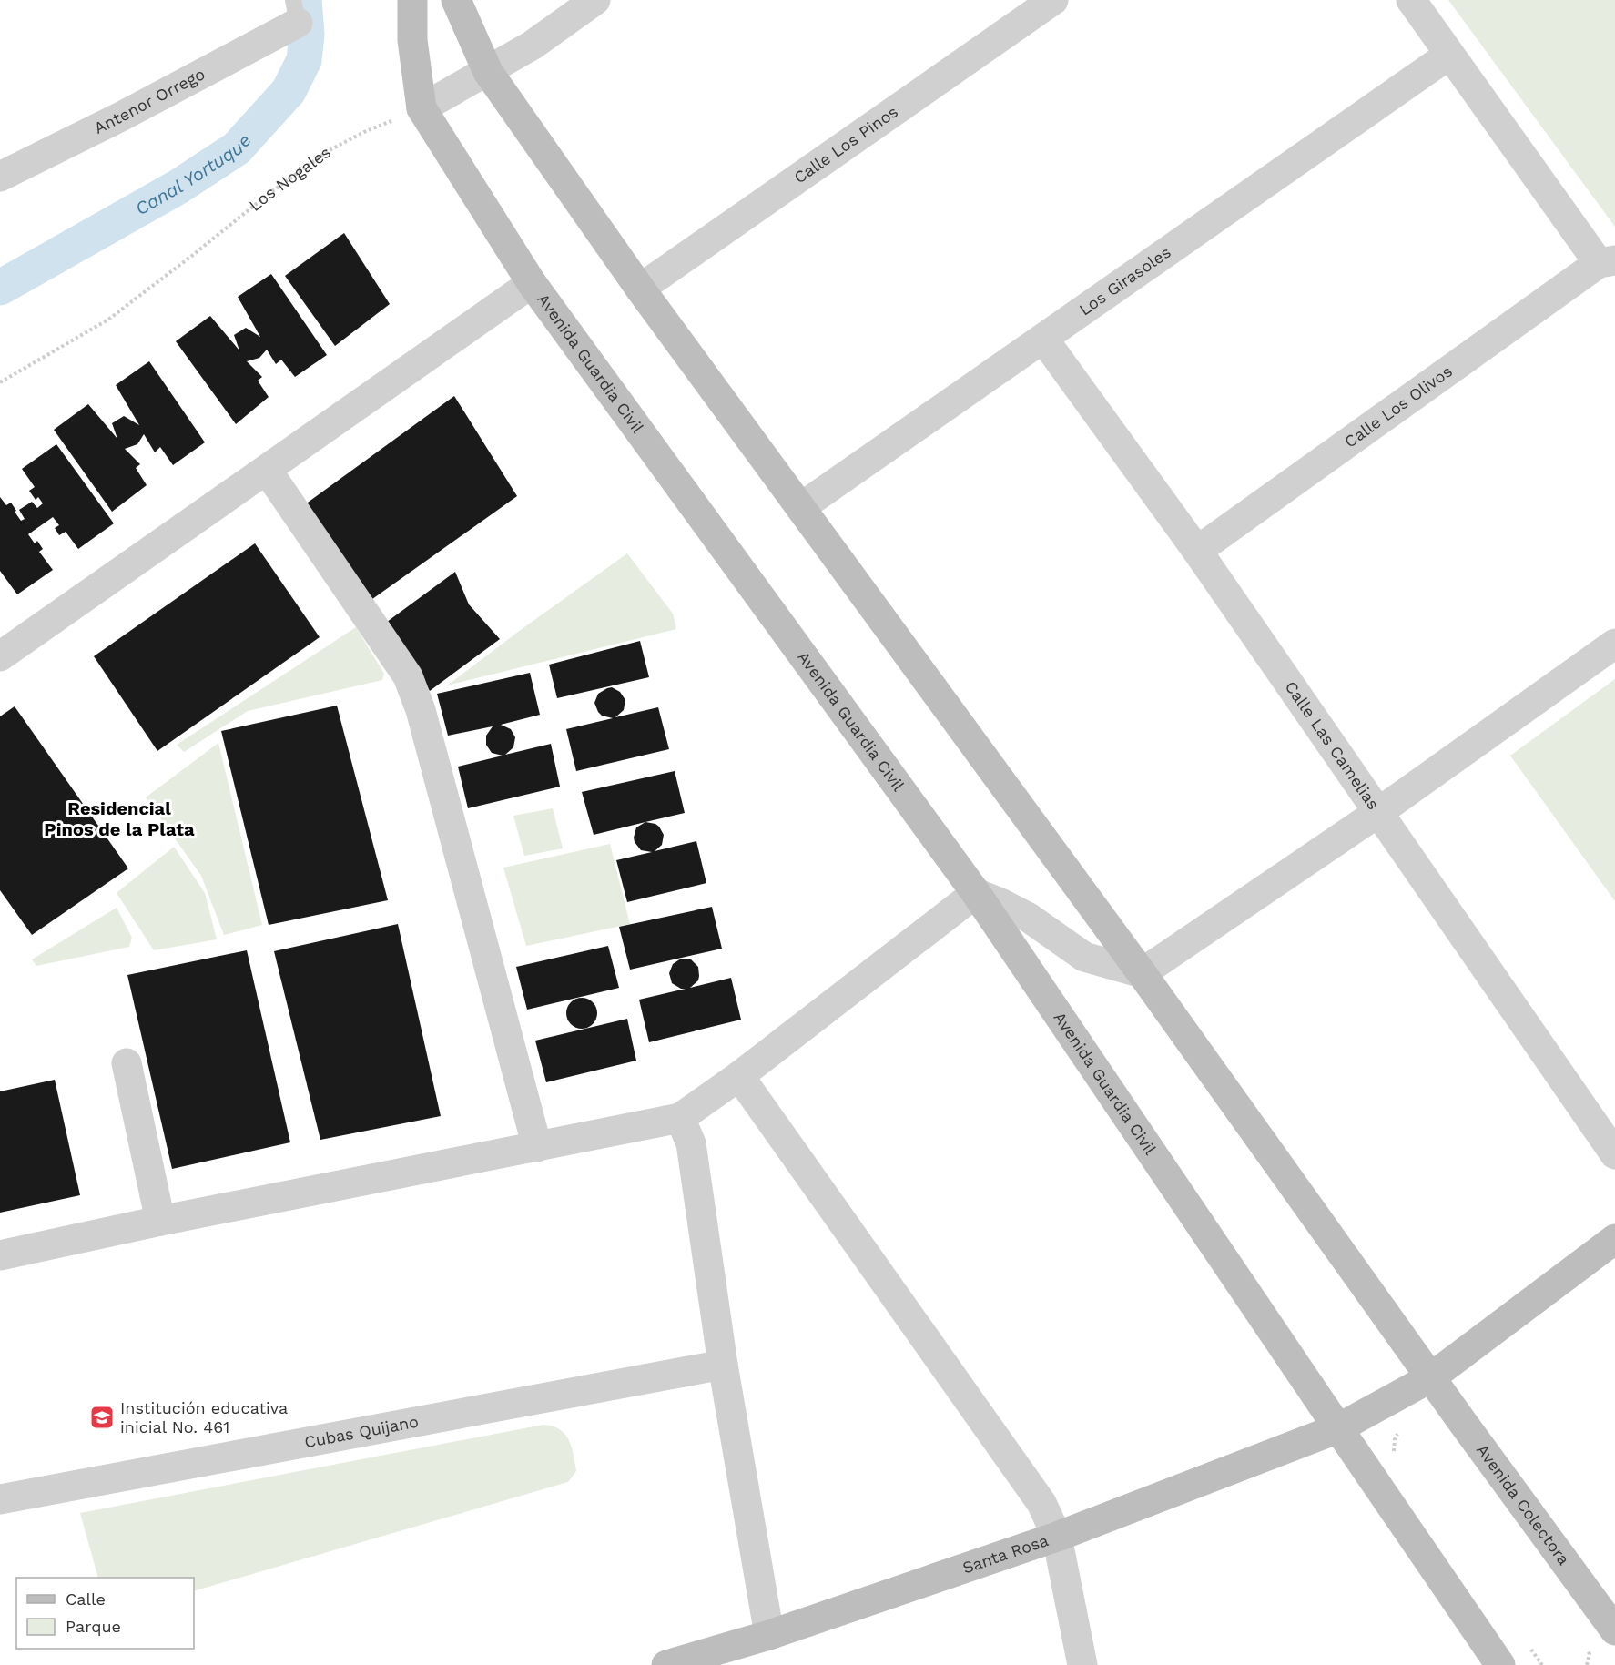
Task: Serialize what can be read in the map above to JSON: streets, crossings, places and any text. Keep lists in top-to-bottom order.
{
  "streets": {
    "main road": ["Avenida Guardia Civil", "Avenida Colectora", "Santa Rosa"],
    "street": [
      "Antenor Orrego",
      "Calle Los Pinos",
      "Los Girasoles",
      "Calle Los Olivos",
      "Calle Las Camelias",
      "Cubas Quijano"
    ],
    "path": ["Los Nogales"]
  },
  "crossings": [
    ["Los Nogales", "Avenida Guardia Civil"],
    ["Los Girasoles", "Calle Las Camelias"],
    ["Avenida Guardia Civil", "Santa Rosa"],
    ["Calle Los Olivos", "Calle Las Camelias"],
    ["Avenida Colectora", "Santa Rosa"]
  ],
  "districts": ["Residencial Pinos de la Plata"],
  "water": ["Canal Yortuque"],
  "places": {
    "school or university": ["Institución educativa inicial No. 461"]
  },
  "legend": ["Calle", "Parque"]
}
